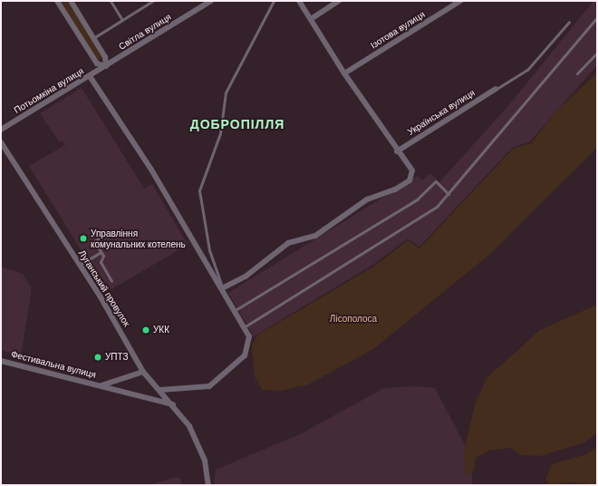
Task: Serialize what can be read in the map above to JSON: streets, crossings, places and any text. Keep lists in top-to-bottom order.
{
  "streets": {
    "street": [
      "Ізотова вулиця",
      "Світла вулиця",
      "Потьомкіна вулиця",
      "Українська вулиця",
      "Луганський провулок",
      "Фестивальна вулиця"
    ]
  },
  "crossings": [
    ["Світла вулиця", "Потьомкіна вулиця"],
    ["Луганський провулок", "Фестивальна вулиця"]
  ],
  "districts": ["ДОБРОПІЛЛЯ"],
  "parks": ["Лісополоса"],
  "places": ["Управління комунальних котелень", "УКК", "УПТЗ"]
}
